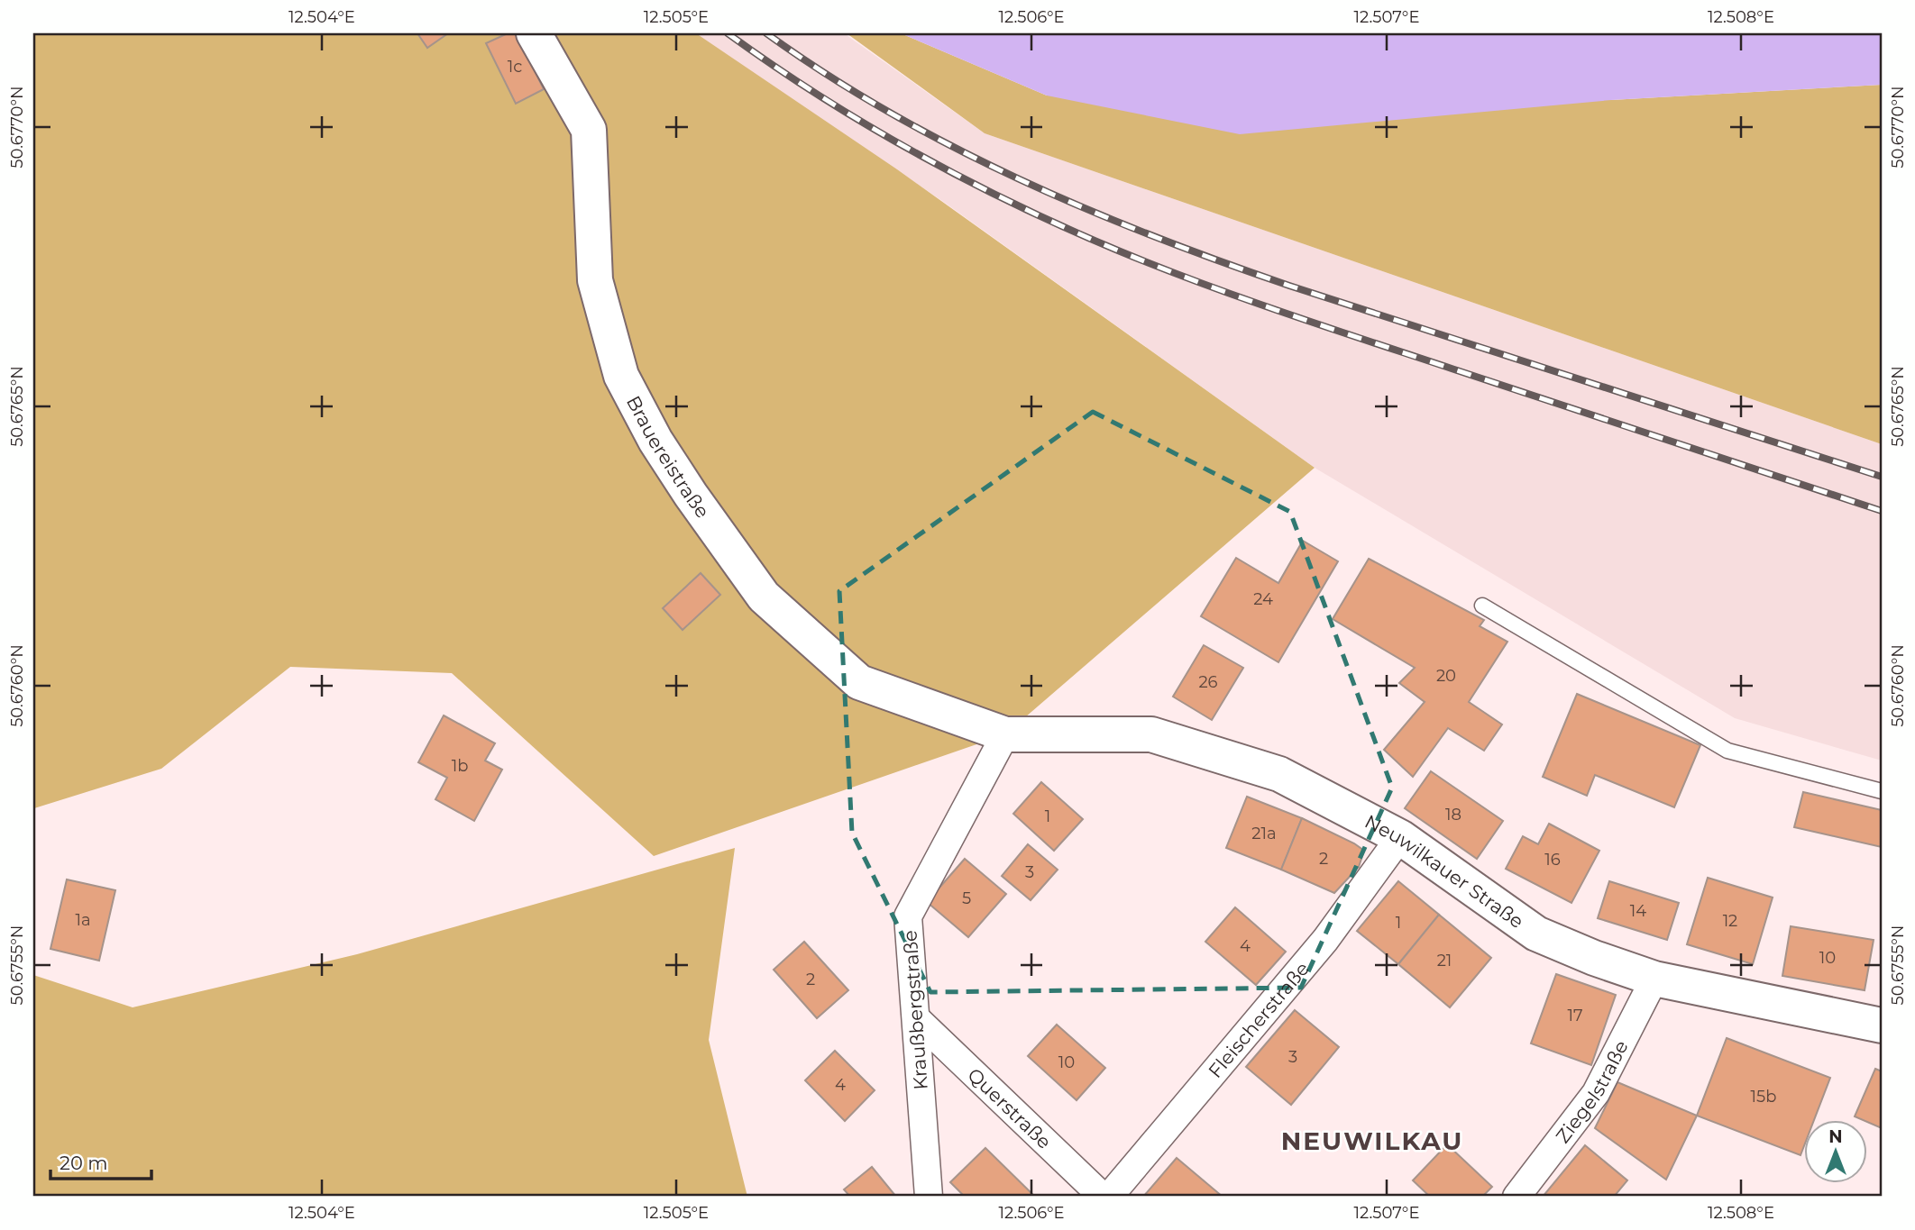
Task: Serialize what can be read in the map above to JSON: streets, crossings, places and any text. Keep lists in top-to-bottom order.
{
  "streets": {
    "street": [
      "Brauereistraße",
      "Neuwilkauer Straße",
      "Kraußbergstraße",
      "Fleischerstraße",
      "Ziegelstraße",
      "Querstraße"
    ]
  },
  "crossings": [
    ["Brauereistraße", "Neuwilkauer Straße"],
    ["Brauereistraße", "Kraußbergstraße"],
    ["Neuwilkauer Straße", "Kraußbergstraße"],
    ["Neuwilkauer Straße", "Fleischerstraße"],
    ["Neuwilkauer Straße", "Ziegelstraße"],
    ["Kraußbergstraße", "Querstraße"]
  ],
  "districts": ["NEUWILKAU"],
  "house_numbers": [
    "1c",
    "24",
    "20",
    "26",
    "1b",
    "18",
    "1",
    "21a",
    "2",
    "16",
    "3",
    "5",
    "14",
    "1a",
    "12",
    "1",
    "4",
    "10",
    "21",
    "2",
    "17",
    "3",
    "10",
    "4",
    "15b"
  ],
  "scale_bar": "20 m",
  "north": "top",
  "coordinates": [
    "12.504°E",
    "12.505°E",
    "12.506°E",
    "12.507°E",
    "12.508°E",
    "50.6770°N",
    "50.6765°N",
    "50.6760°N",
    "50.6755°N"
  ]
}
